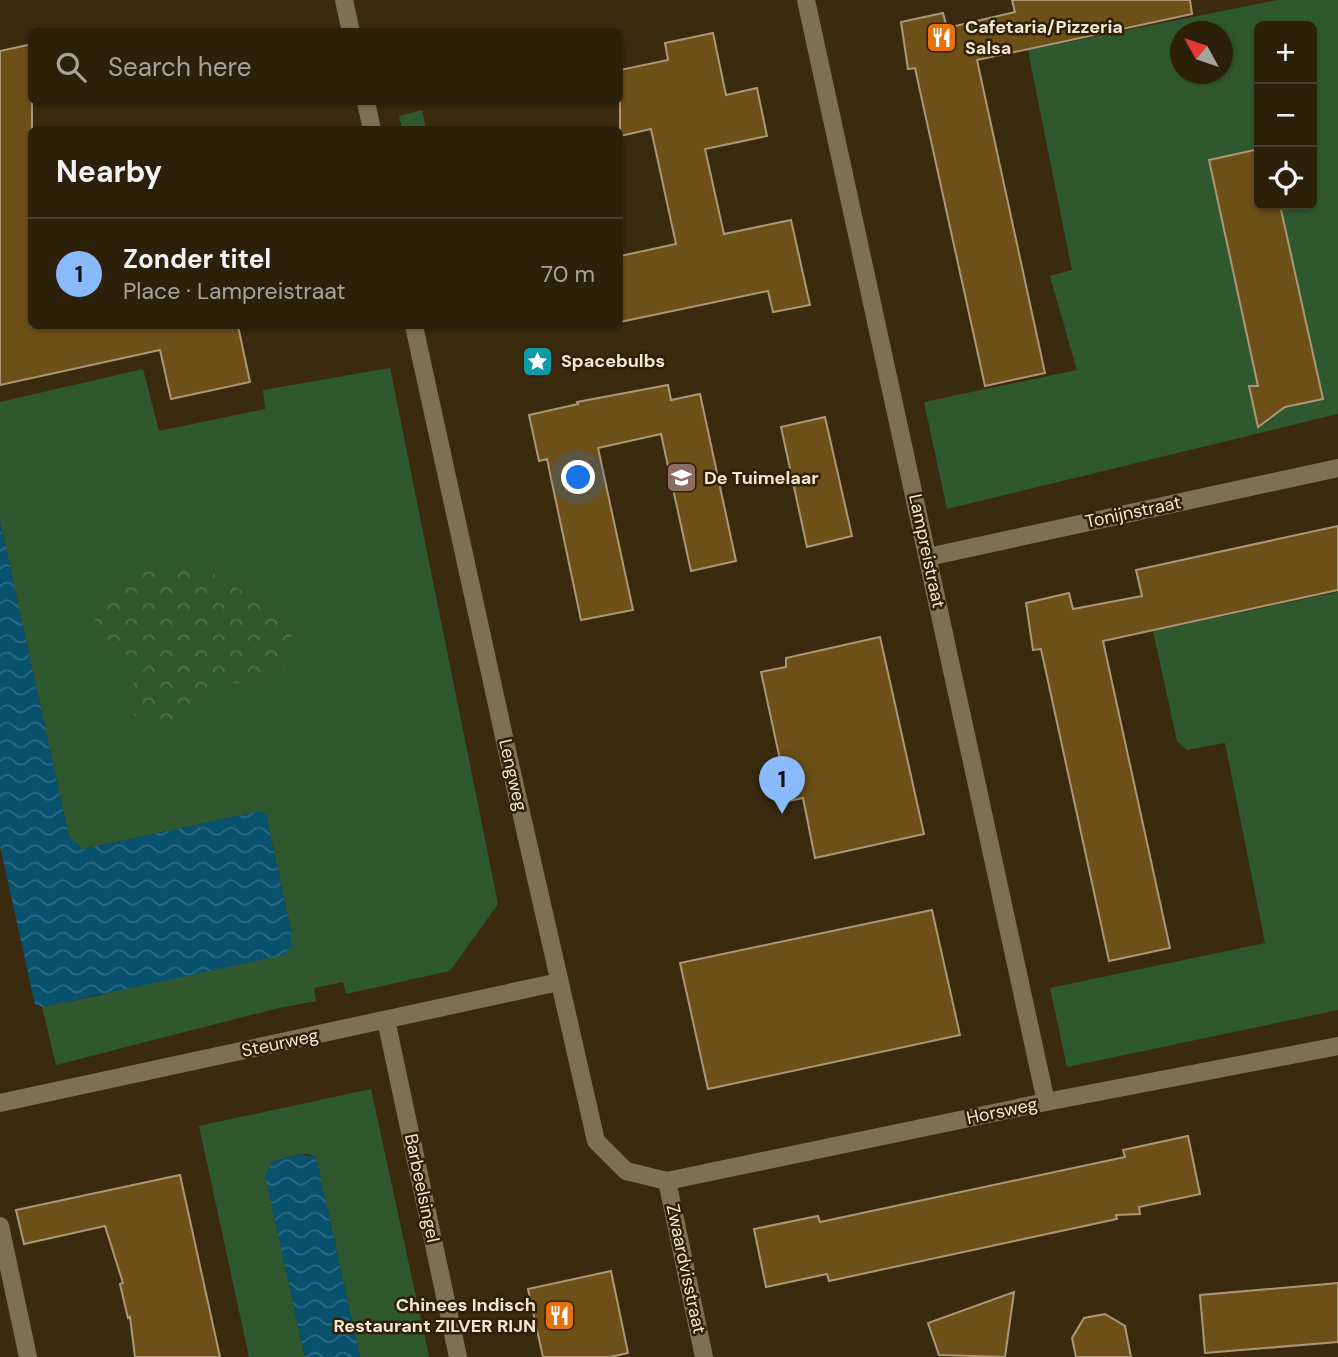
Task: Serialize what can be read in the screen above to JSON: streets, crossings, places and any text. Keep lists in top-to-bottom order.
{
  "streets": {
    "street": [
      "Tonijnstraat",
      "Lampreistraat",
      "Lengweg",
      "Steurweg",
      "Horsweg",
      "Barbeelsingel",
      "Zwaardvisstraat"
    ]
  },
  "crossings": [
    ["Tonijnstraat", "Lampreistraat"],
    ["Lampreistraat", "Horsweg"],
    ["Lengweg", "Steurweg"],
    ["Lengweg", "Horsweg"],
    ["Lengweg", "Zwaardvisstraat"],
    ["Steurweg", "Barbeelsingel"],
    ["Horsweg", "Zwaardvisstraat"]
  ],
  "places": {
    "restaurant": ["Cafetaria/Pizzeria Salsa", "Chinees Indisch Restaurant ZILVER RIJN"],
    "place": ["Spacebulbs"],
    "school or university": ["De Tuimelaar"]
  },
  "north": "top left",
  "page": {
    "map_buttons": ["+", "−"],
    "search": "Search here",
    "heading": "Nearby",
    "list": [
      {
        "mark": "1",
        "name": "Zonder titel",
        "note": "Place · Lampreistraat",
        "value": "70 m"
      }
    ],
    "pins": "1"
  }
}
